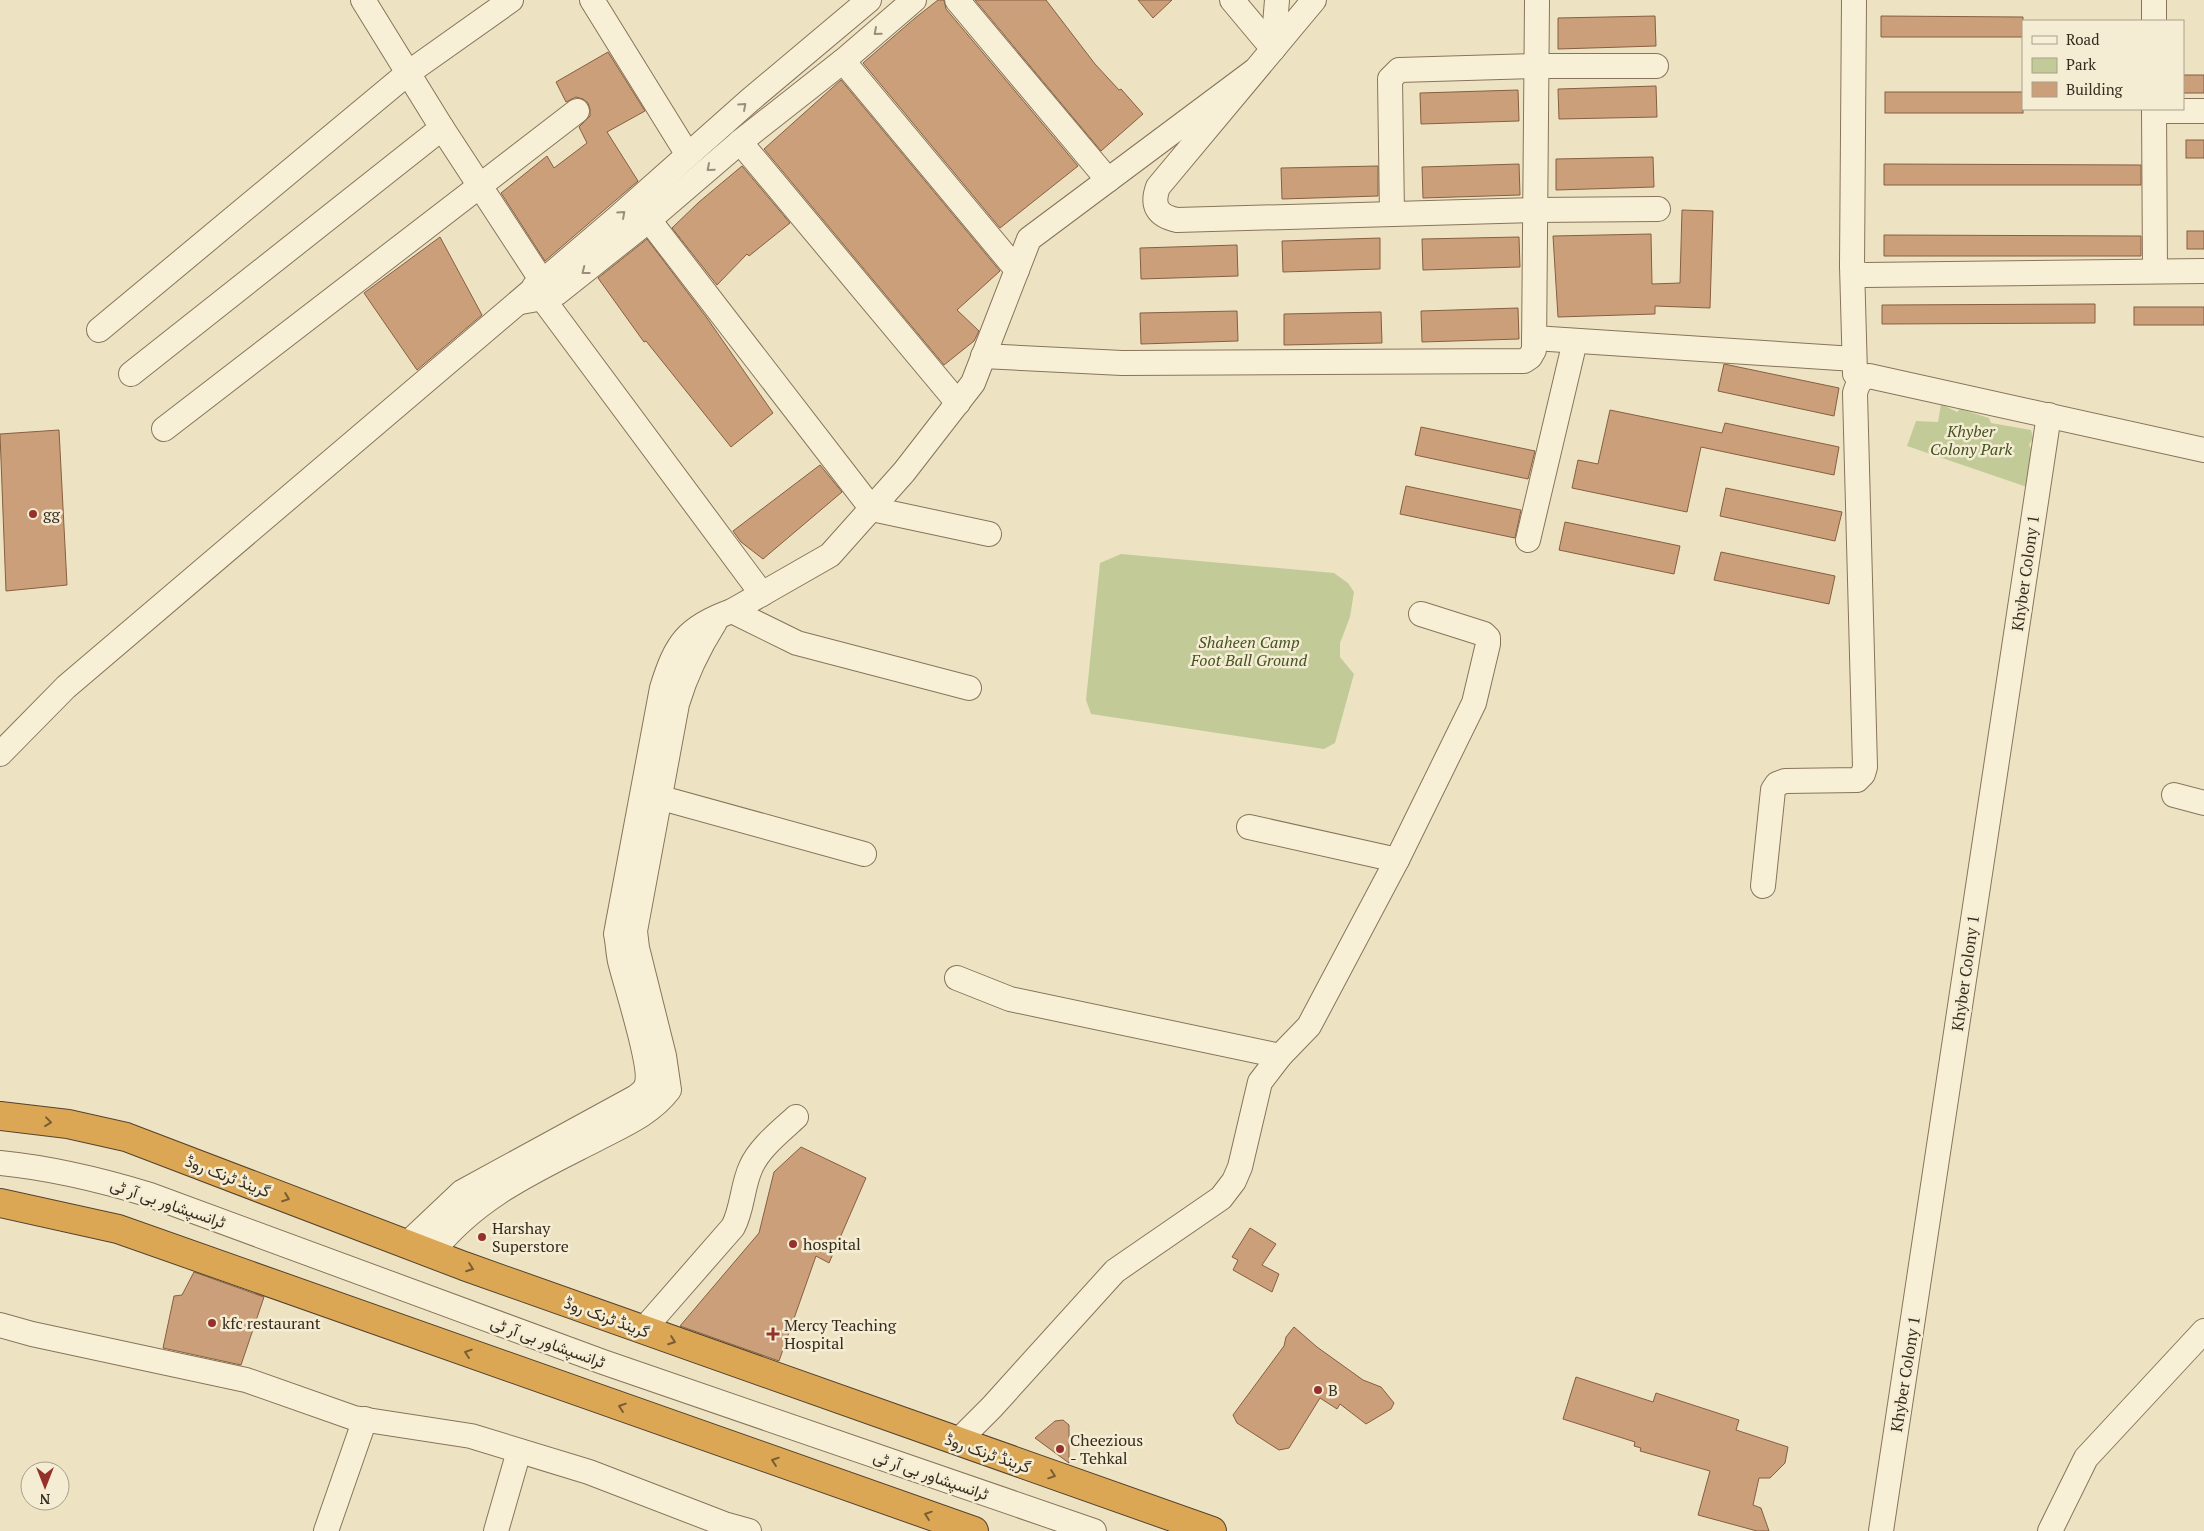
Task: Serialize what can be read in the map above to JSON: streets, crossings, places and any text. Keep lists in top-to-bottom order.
{
  "streets": {
    "highway": ["گرینڈ ٹرنک روڈ"],
    "street": ["Khyber Colony 1", "ٹرانسپشاور بی آر ٹی"]
  },
  "parks": ["Khyber Colony Park", "Shaheen Camp Foot Ball Ground"],
  "places": {
    "other": [
      "gg",
      "Harshay Superstore",
      "hospital",
      "kfc restaurant",
      "B",
      "Cheezious - Tehkal"
    ],
    "health": ["Mercy Teaching Hospital"]
  },
  "legend": ["Road", "Park", "Building"],
  "north": "bottom"
}
